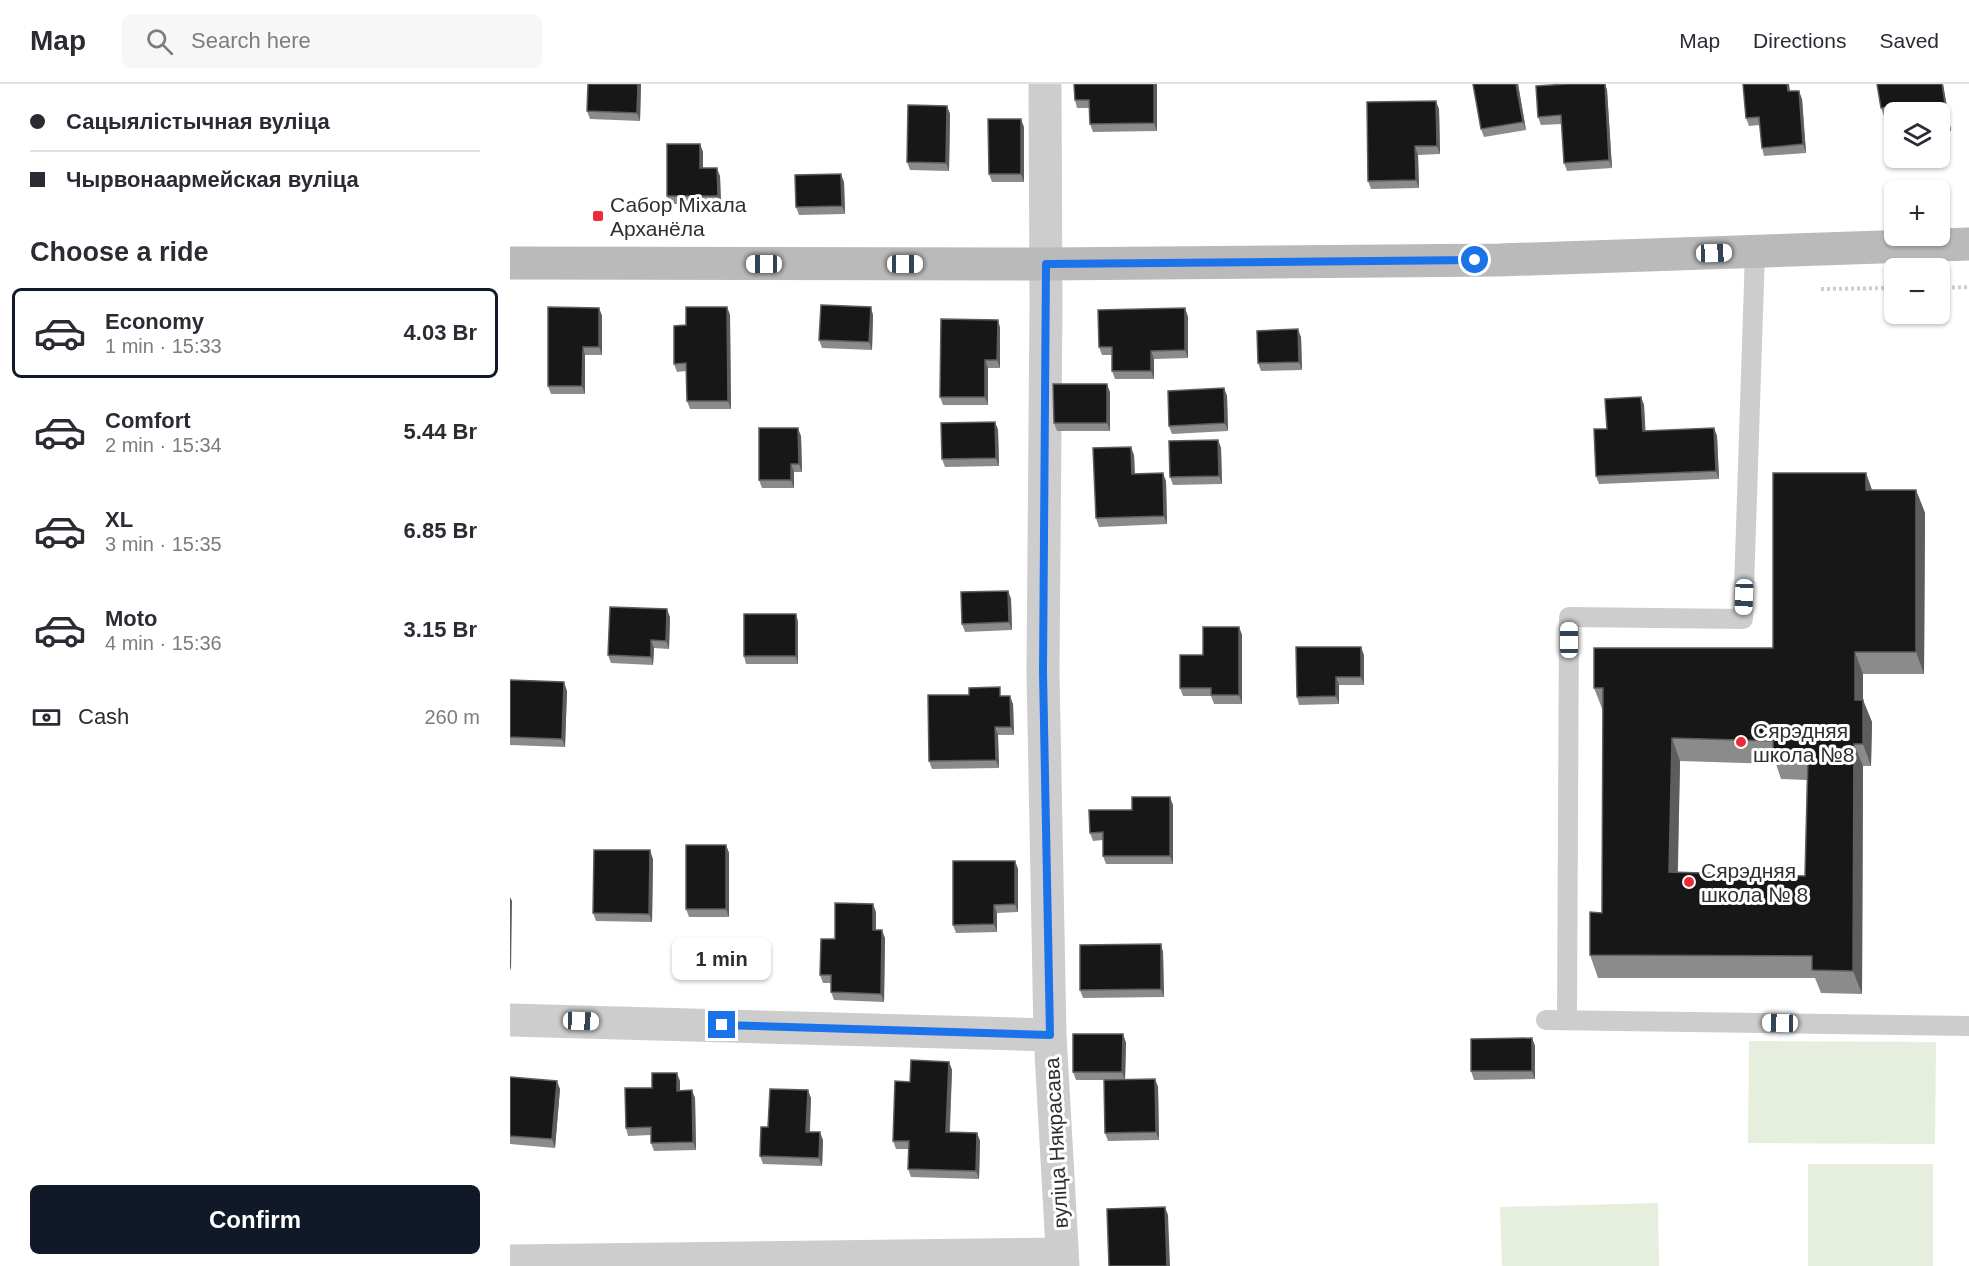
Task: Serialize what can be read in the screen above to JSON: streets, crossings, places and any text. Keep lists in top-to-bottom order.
{
  "streets": {
    "street": ["вуліца Някрасава"]
  },
  "places": {
    "transit": ["Сабор Міхала Арханёла"],
    "other": ["Сярэдняя школа №8", "Сярэдняя школа № 8"]
  },
  "page": {
    "header": "Map",
    "search": "Search here",
    "nav": ["Map", "Directions", "Saved"],
    "banner": ["Сацыялістычная вуліца", "Чырвонаармейская вуліца"],
    "map_buttons": ["+", "−"],
    "heading": "Choose a ride",
    "list": [
      {
        "name": "Economy",
        "note": "1 min · 15:33",
        "value": "4.03 Br"
      },
      {
        "name": "Comfort",
        "note": "2 min · 15:34",
        "value": "5.44 Br"
      },
      {
        "name": "XL",
        "note": "3 min · 15:35",
        "value": "6.85 Br"
      },
      {
        "name": "Moto",
        "note": "4 min · 15:36",
        "value": "3.15 Br"
      }
    ],
    "pay": ["Cash", "260 m"],
    "bubble": "1 min",
    "buttons": "Confirm"
  }
}
